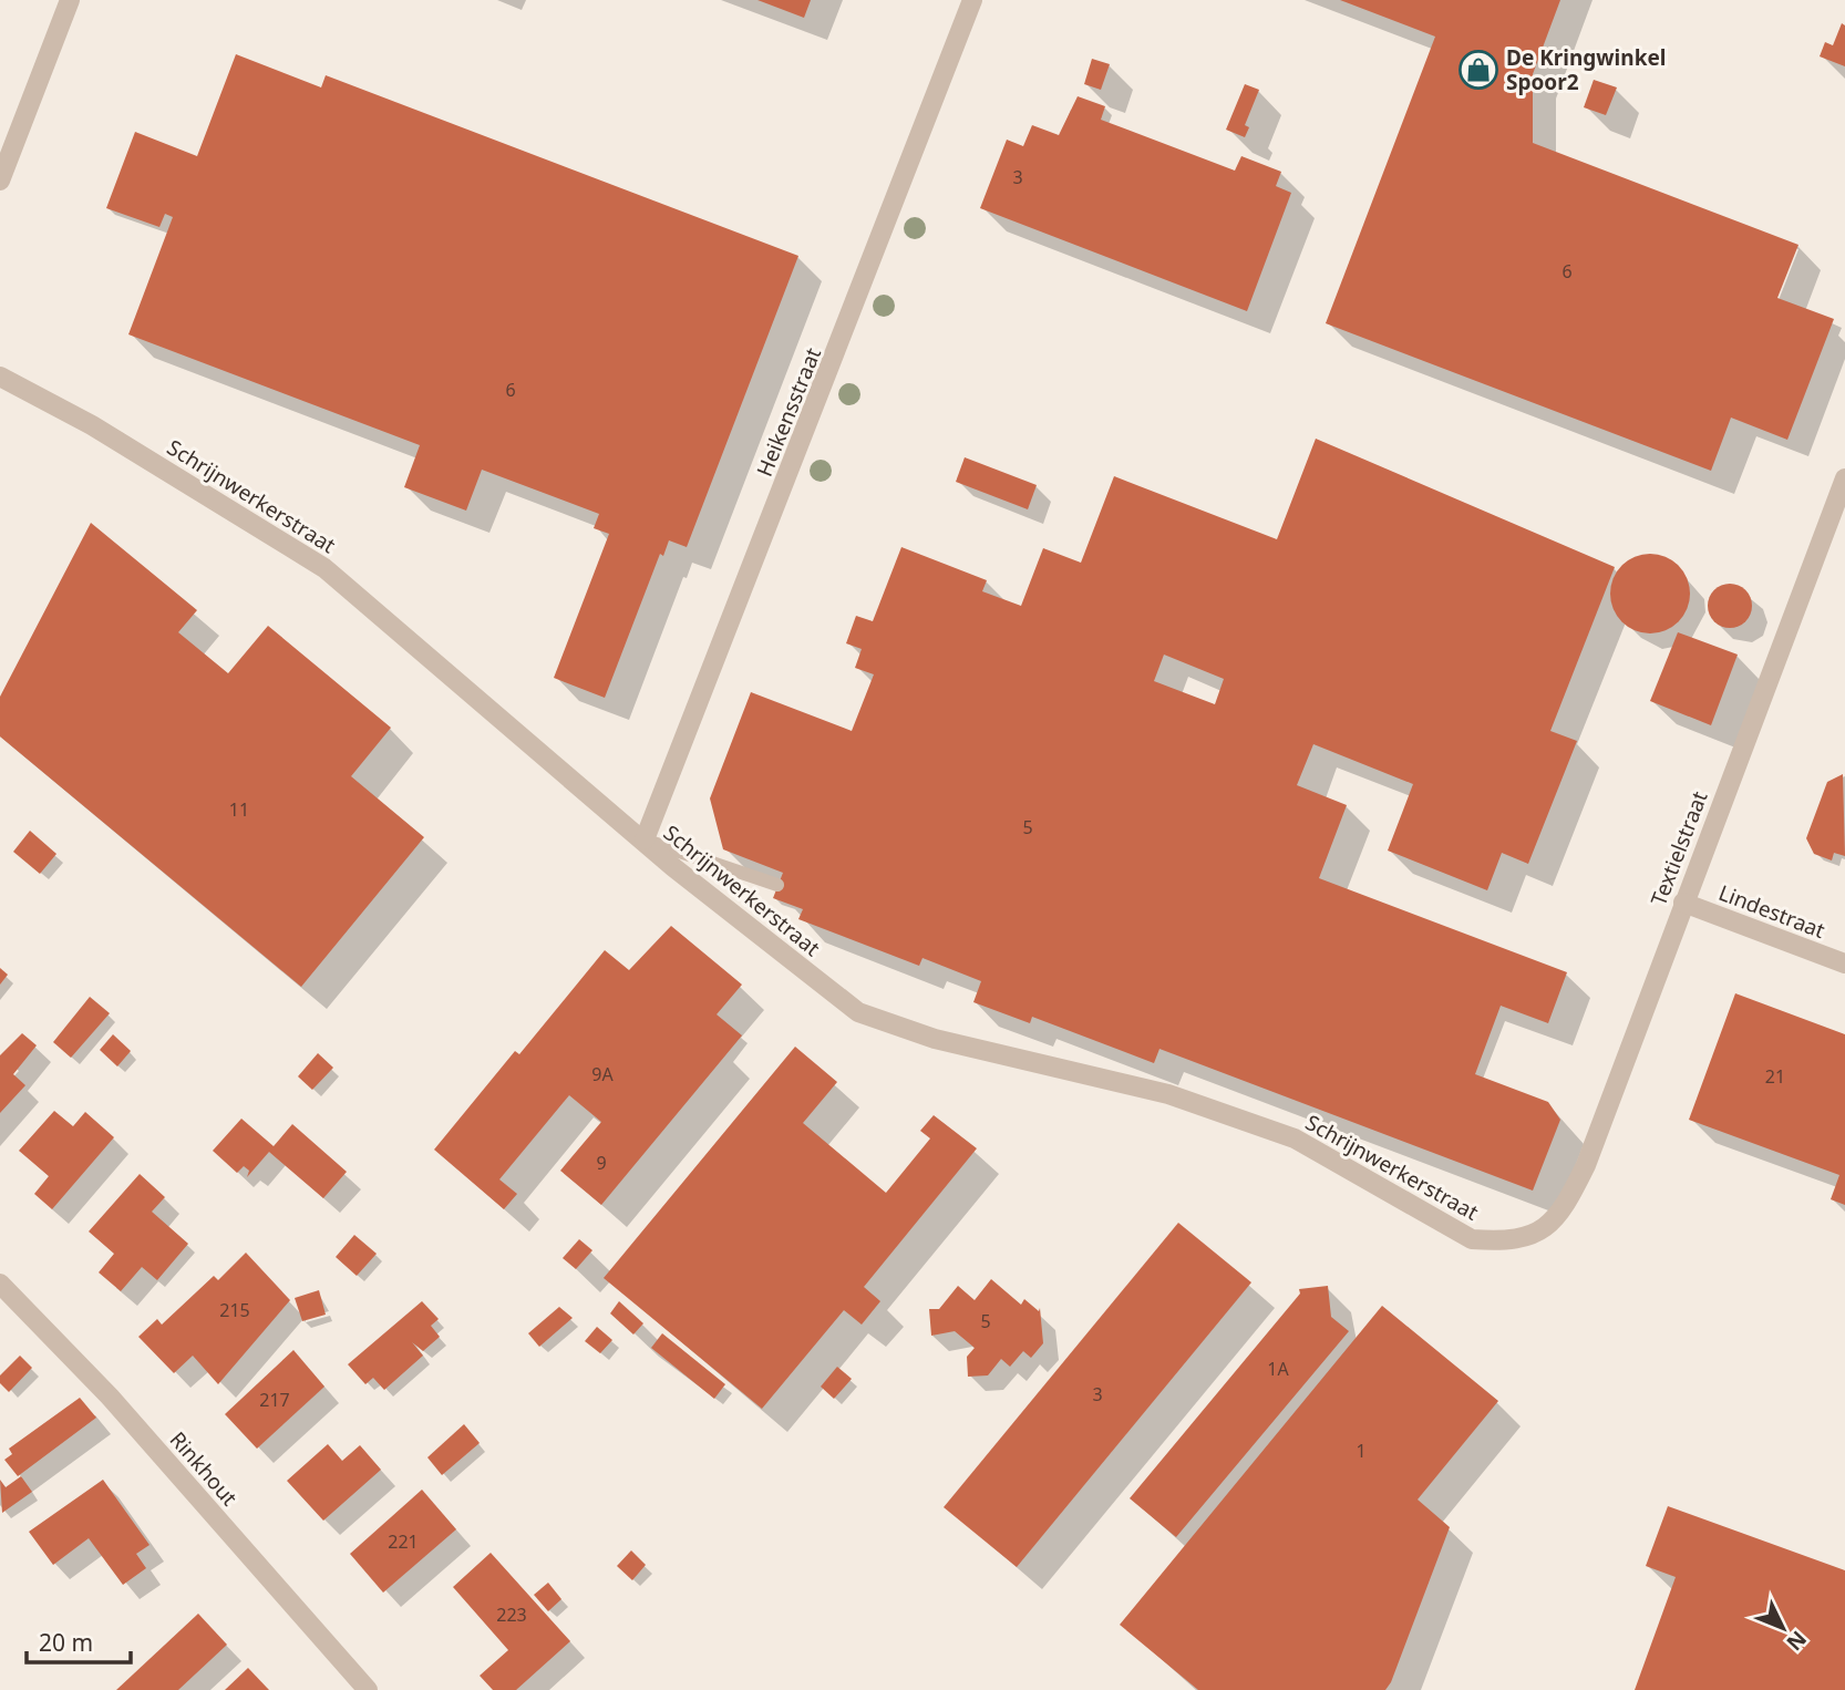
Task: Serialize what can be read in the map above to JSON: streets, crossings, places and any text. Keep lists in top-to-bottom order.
{
  "streets": {
    "street": [
      "Heikensstraat",
      "Schrijnwerkerstraat",
      "Textielstraat",
      "Lindestraat",
      "Rinkhout"
    ]
  },
  "crossings": [
    ["Heikensstraat", "Schrijnwerkerstraat"],
    ["Schrijnwerkerstraat", "Textielstraat"],
    ["Textielstraat", "Lindestraat"]
  ],
  "places": {
    "shop": ["De Kringwinkel Spoor2"]
  },
  "house_numbers": [
    "3",
    "6",
    "6",
    "11",
    "5",
    "9A",
    "21",
    "9",
    "215",
    "5",
    "1A",
    "3",
    "217",
    "1",
    "221",
    "223"
  ],
  "scale_bar": "20 m",
  "north": "bottom right"
}
